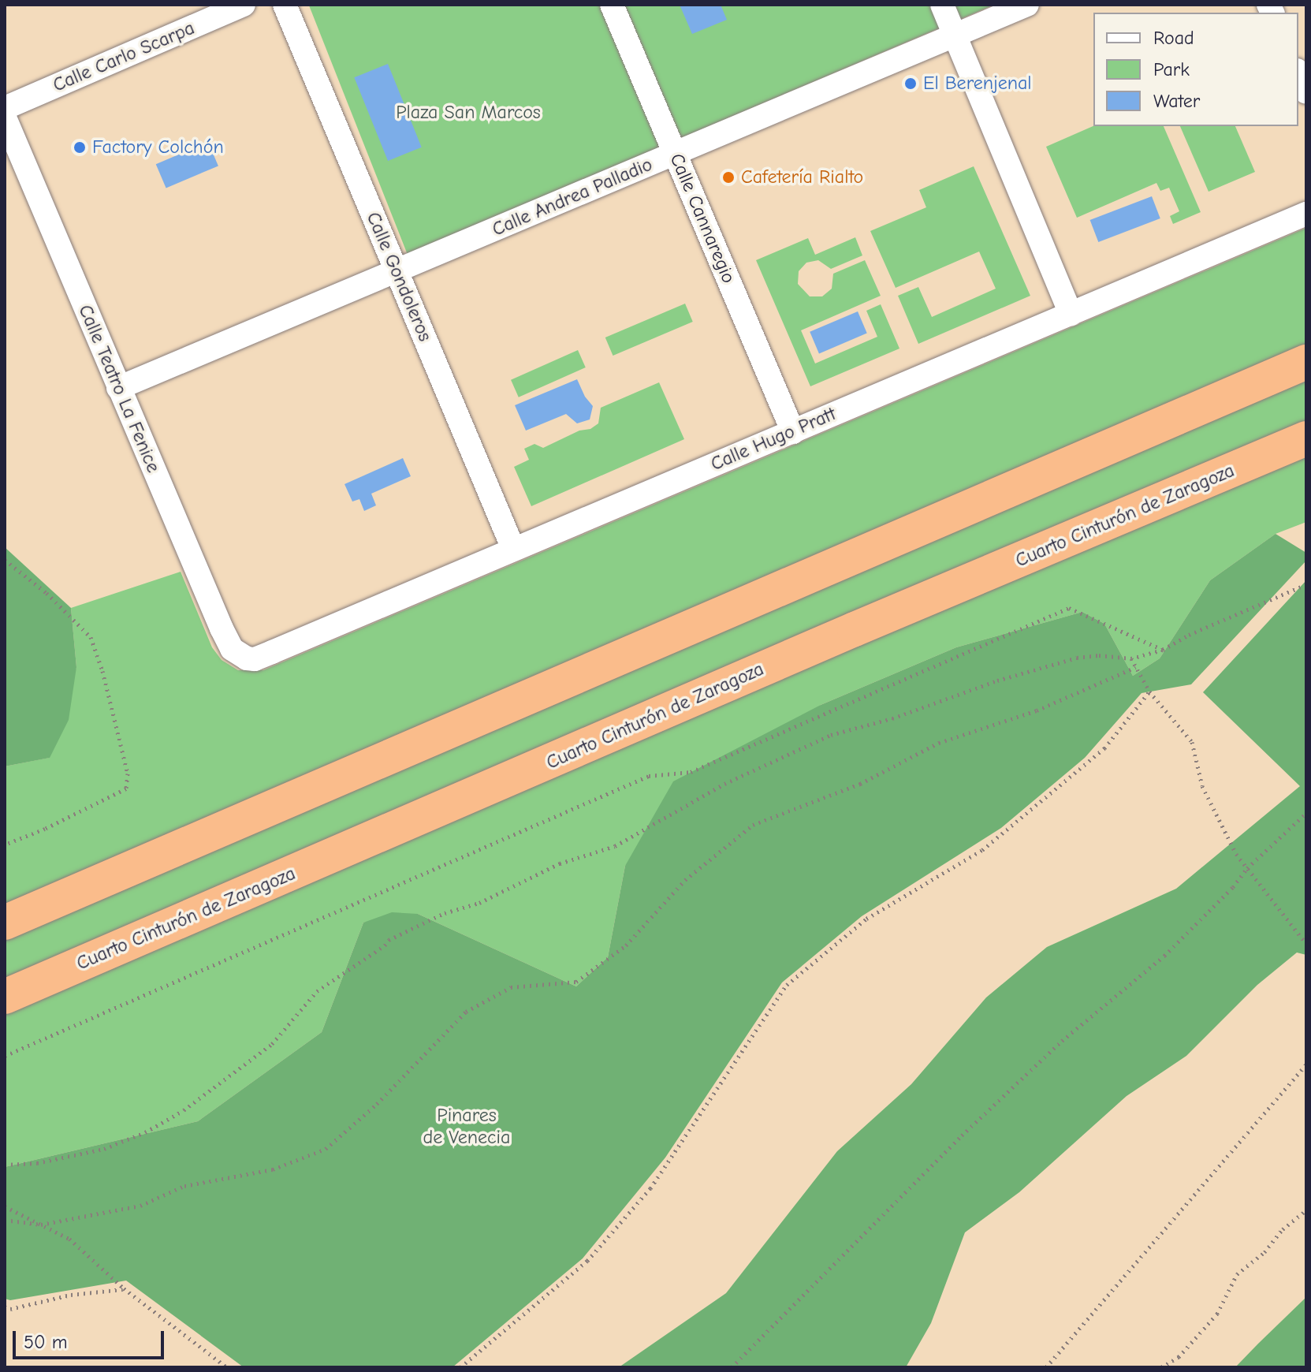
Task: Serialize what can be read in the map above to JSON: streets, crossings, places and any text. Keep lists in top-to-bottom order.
{
  "streets": {
    "highway": ["Cuarto Cinturón de Zaragoza"],
    "street": [
      "Calle Carlo Scarpa",
      "Calle Andrea Palladio",
      "Calle Cannaregio",
      "Calle Gondoleros",
      "Calle Teatro La Fenice",
      "Calle Hugo Pratt"
    ]
  },
  "crossings": [
    ["Calle Carlo Scarpa", "Calle Teatro La Fenice"],
    ["Calle Andrea Palladio", "Calle Cannaregio"],
    ["Calle Andrea Palladio", "Calle Gondoleros"],
    ["Calle Andrea Palladio", "Calle Teatro La Fenice"],
    ["Calle Cannaregio", "Calle Hugo Pratt"],
    ["Calle Gondoleros", "Calle Hugo Pratt"],
    ["Calle Teatro La Fenice", "Calle Hugo Pratt"]
  ],
  "parks": ["Plaza San Marcos", "Pinares de Venecia"],
  "places": ["El Berenjenal", "Factory Colchón", "Cafetería Rialto"],
  "legend": ["Road", "Park", "Water"],
  "scale_bar": "50 m"
}
